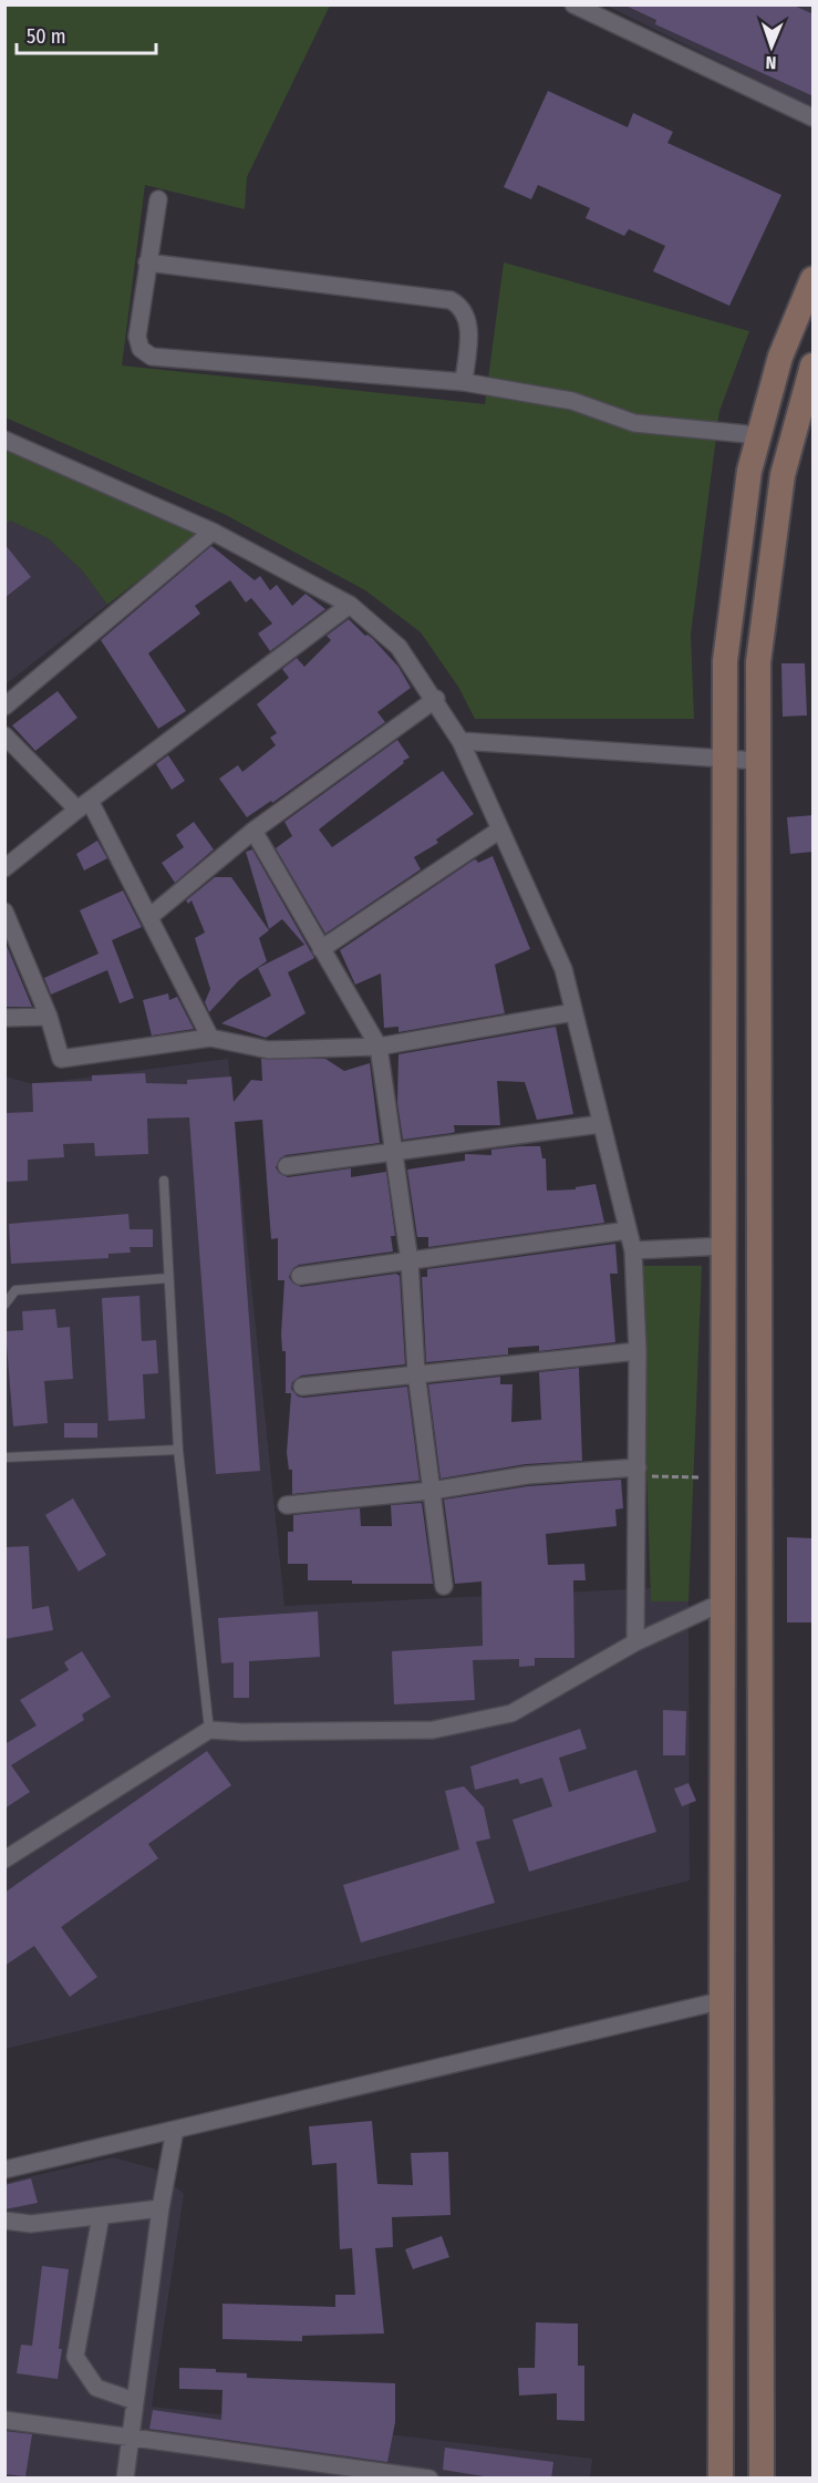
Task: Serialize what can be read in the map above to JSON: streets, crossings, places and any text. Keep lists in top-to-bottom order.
{
  "scale_bar": "50 m",
  "north": "bottom"
}
